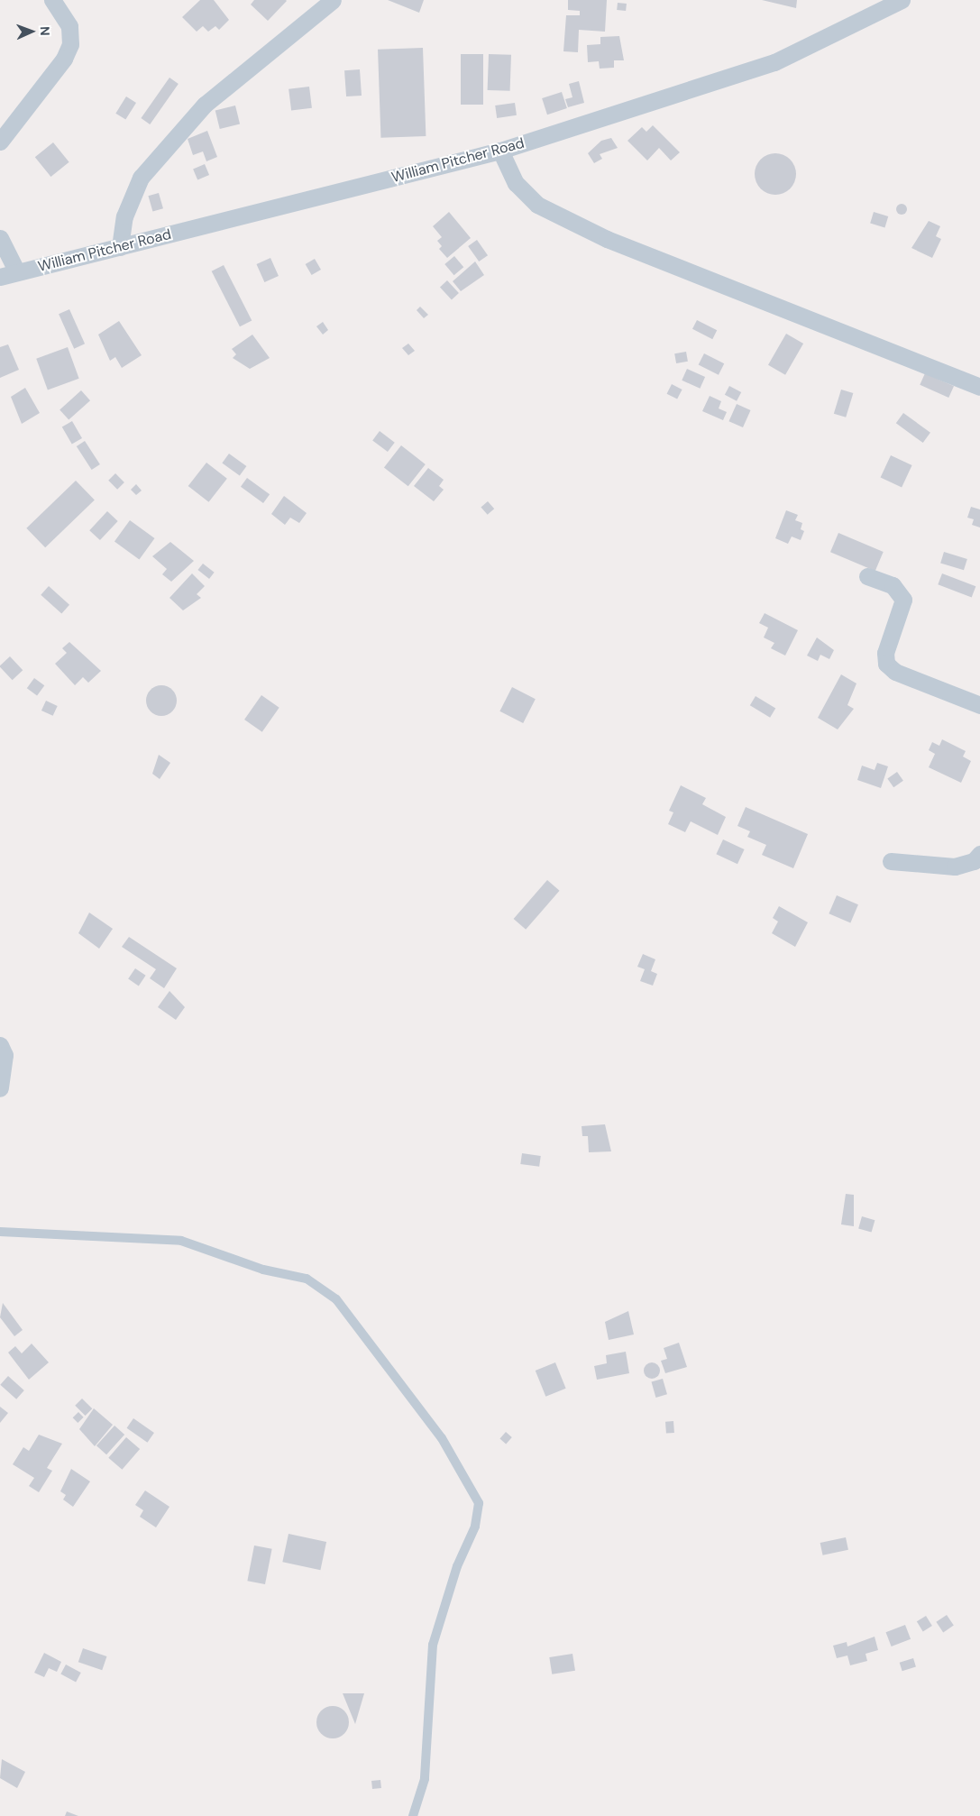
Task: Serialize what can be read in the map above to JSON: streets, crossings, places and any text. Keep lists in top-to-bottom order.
{
  "streets": {
    "street": ["William Pitcher Road"]
  },
  "north": "right"
}
